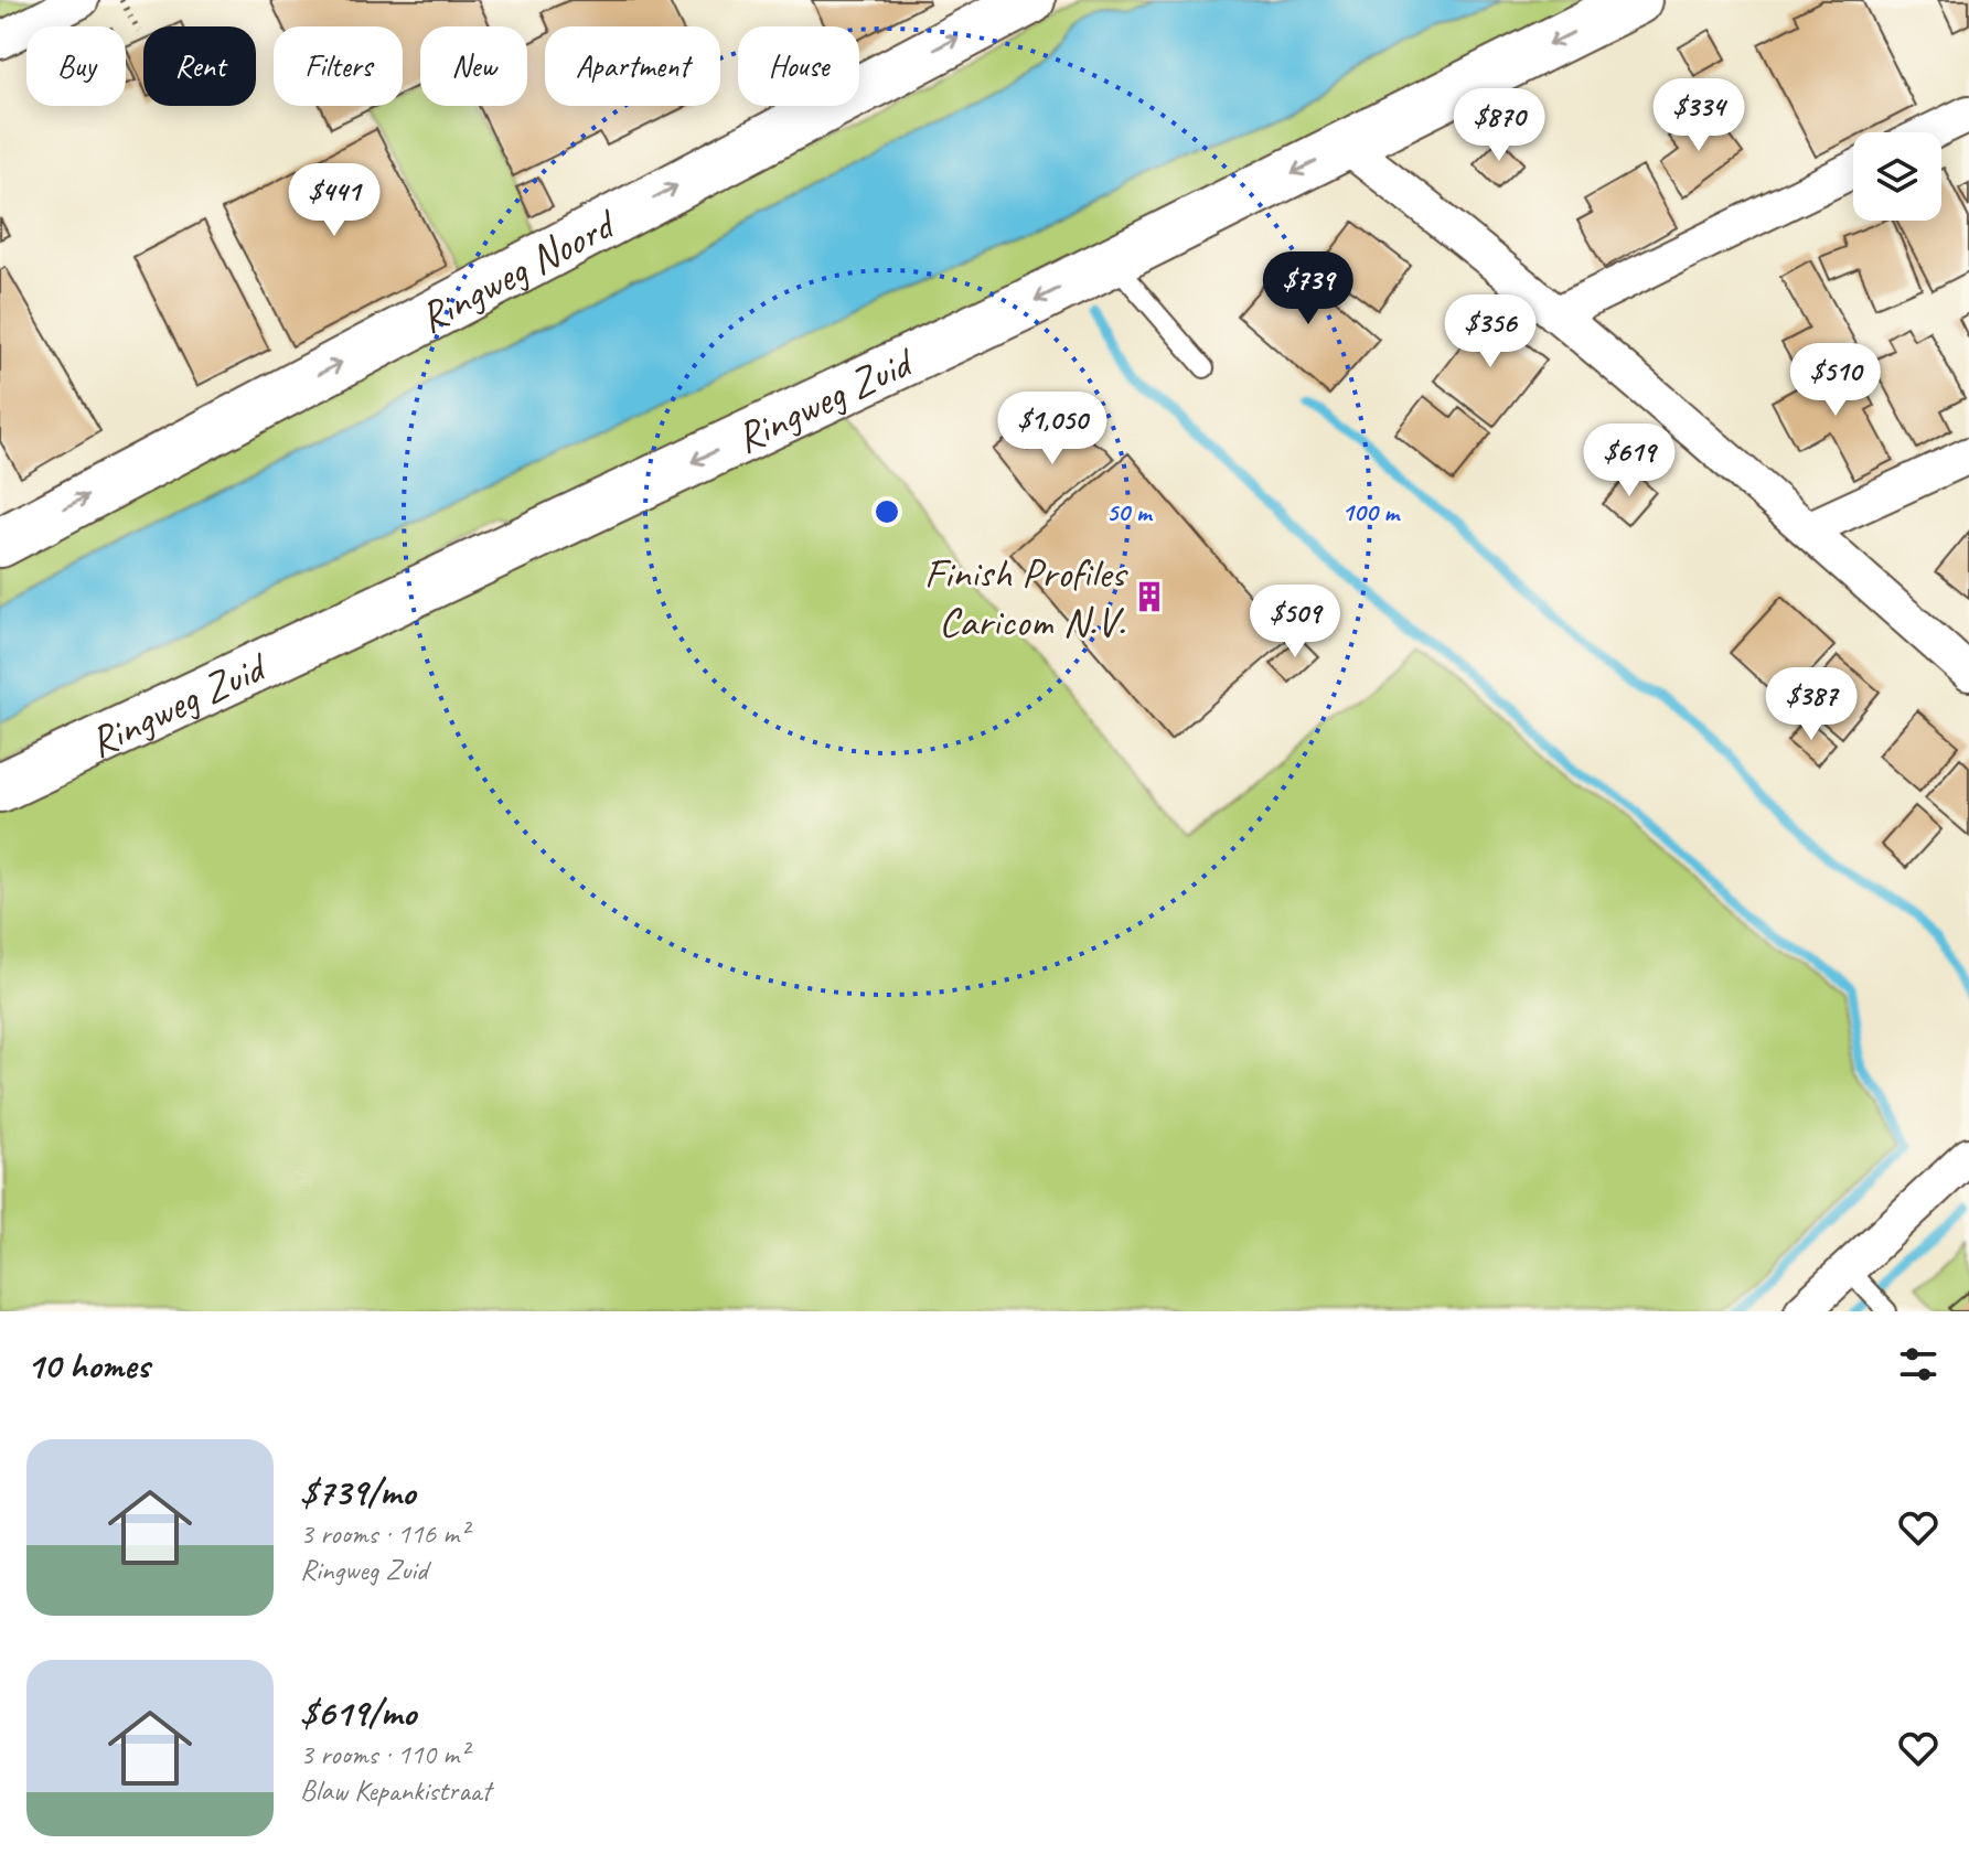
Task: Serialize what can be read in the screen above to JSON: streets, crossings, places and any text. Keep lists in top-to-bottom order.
{
  "streets": {
    "street": ["Ringweg Noord", "Ringweg Zuid"]
  },
  "one_way": ["Ringweg Noord", "Ringweg Zuid"],
  "places": {
    "building": ["Finish Profiles Caricom N.V."]
  },
  "page": {
    "chip": [
      "Buy",
      "Rent",
      "Filters",
      "New",
      "Apartment",
      "House"
    ],
    "price": [
      "$334",
      "$870",
      "$441",
      "$739",
      "$356",
      "$510",
      "$1,050",
      "$619",
      "$509",
      "$387"
    ],
    "heading": "10 homes",
    "list": [
      {
        "name": "$739/mo",
        "note": "3 rooms · 116 m² · Ringweg Zuid"
      },
      {
        "name": "$619/mo",
        "note": "3 rooms · 110 m² · Blaw Kepankistraat"
      }
    ]
  },
  "rings": ["50 m", "100 m"]
}
